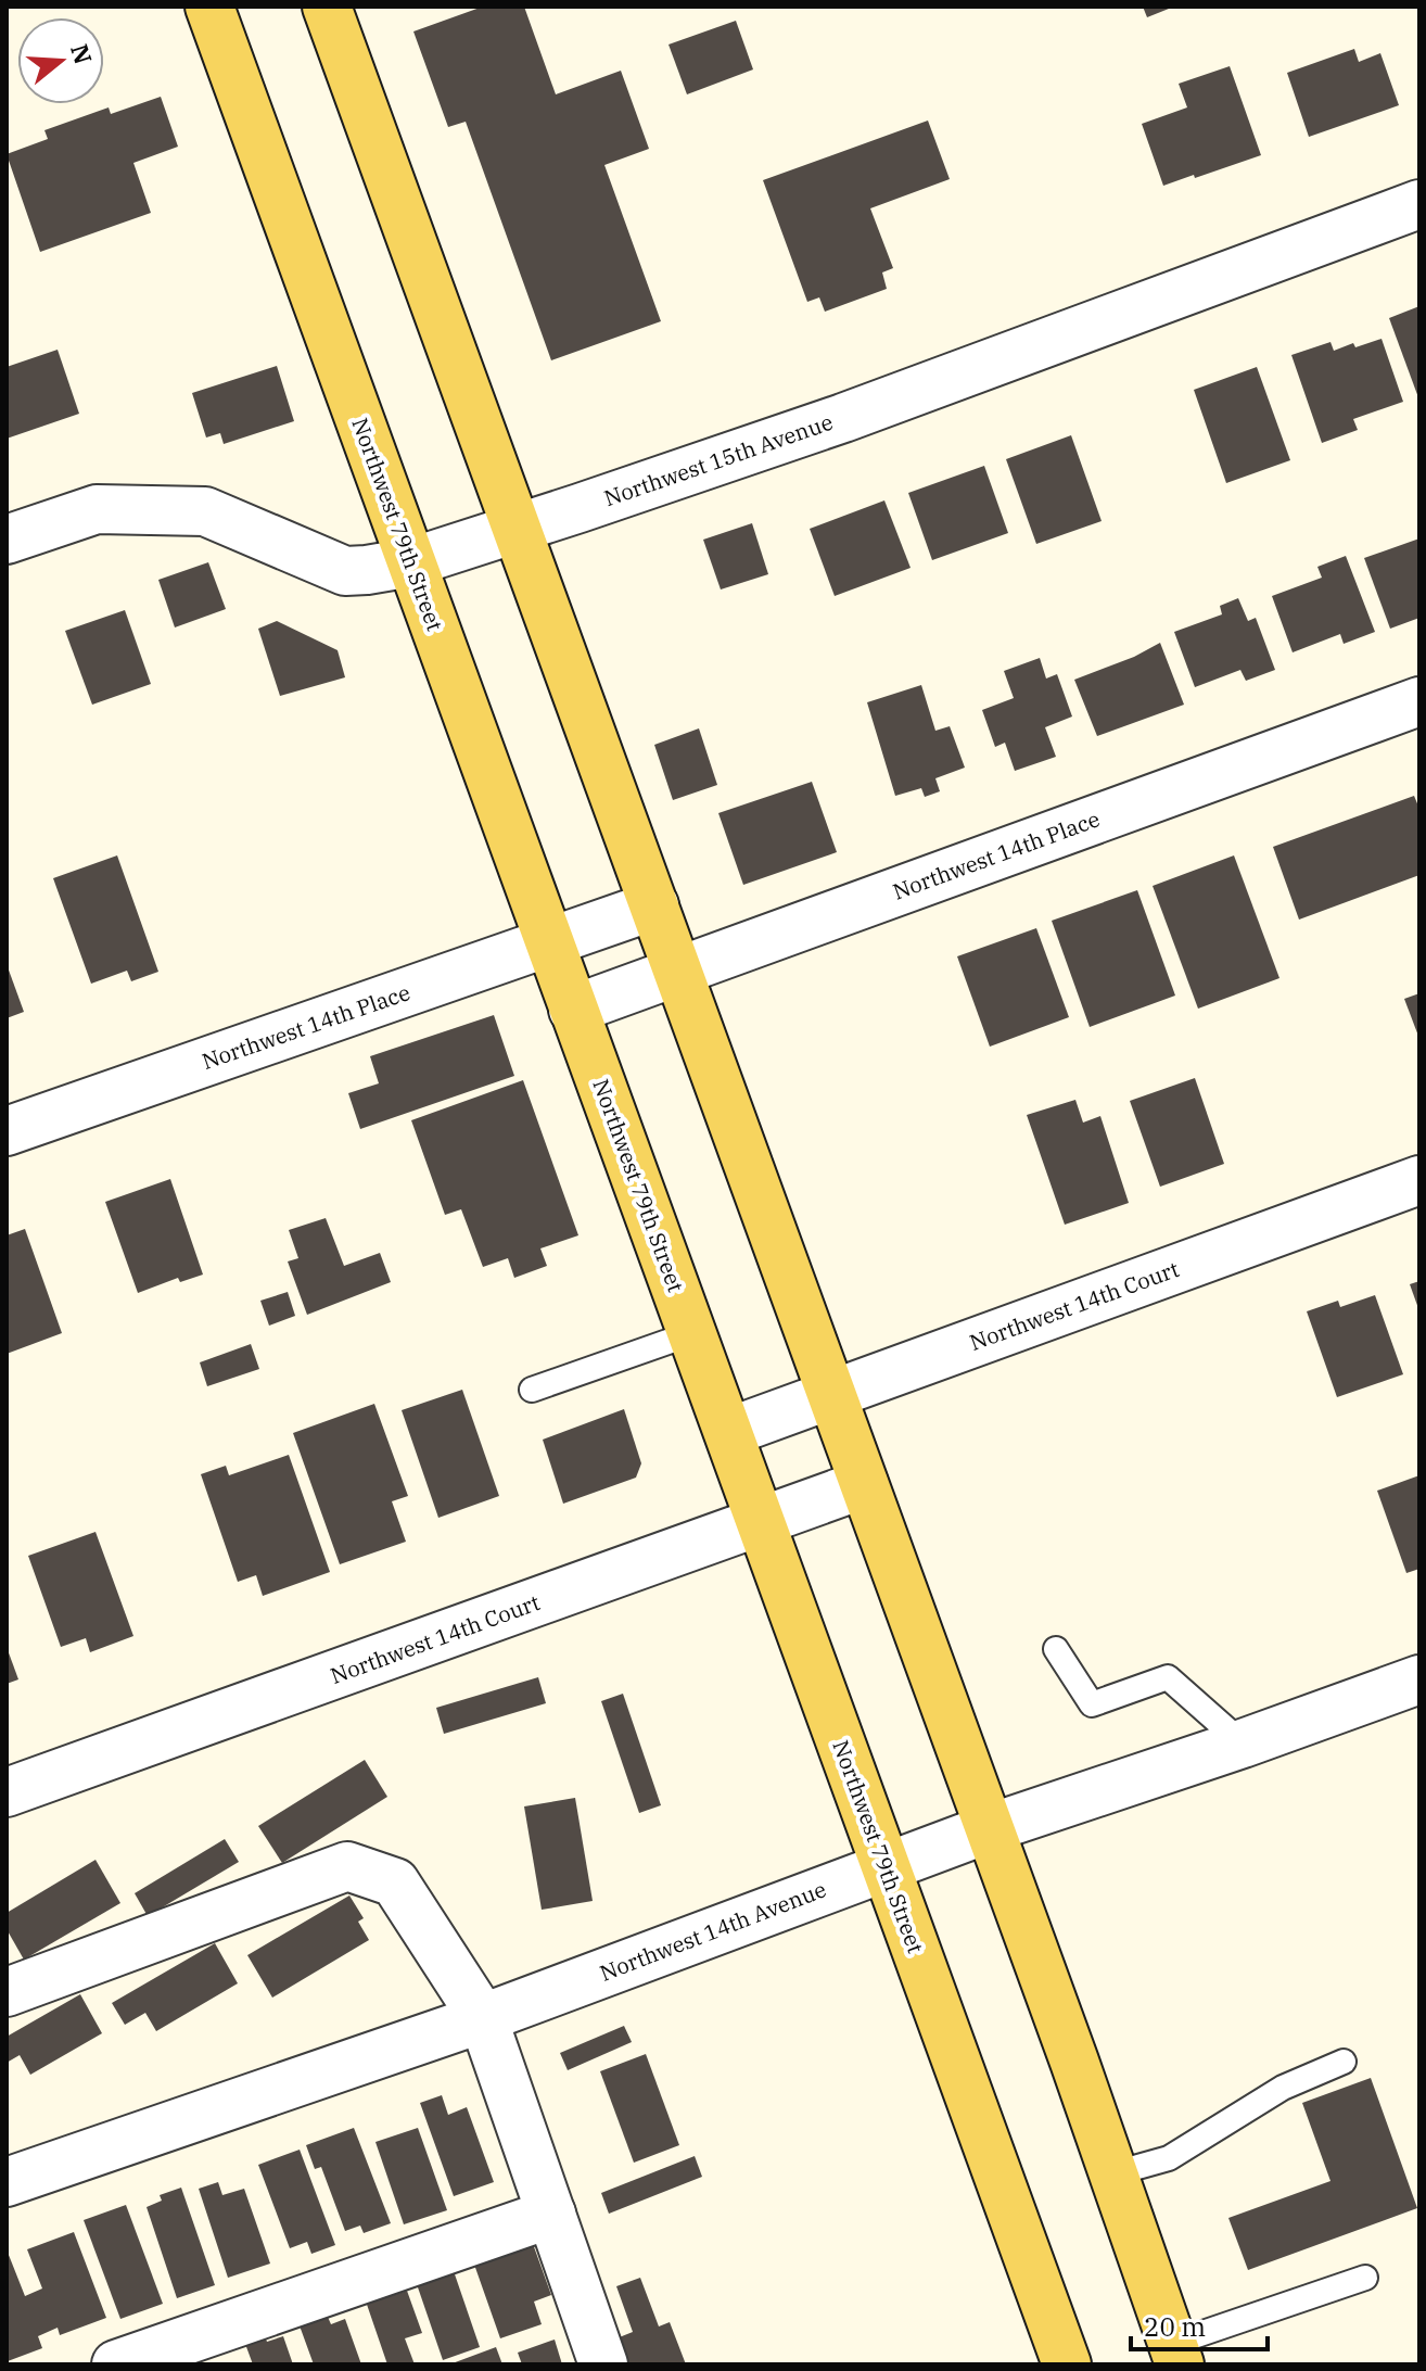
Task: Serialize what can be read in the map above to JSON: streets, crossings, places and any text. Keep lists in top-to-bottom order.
{
  "streets": {
    "main road": ["Northwest 79th Street"],
    "street": [
      "Northwest 15th Avenue",
      "Northwest 14th Place",
      "Northwest 14th Court",
      "Northwest 14th Avenue"
    ]
  },
  "crossings": [
    ["Northwest 15th Avenue", "Northwest 79th Street"],
    ["Northwest 79th Street", "Northwest 14th Place"],
    ["Northwest 79th Street", "Northwest 14th Court"],
    ["Northwest 79th Street", "Northwest 14th Avenue"]
  ],
  "scale_bar": "20 m",
  "north": "right"
}
